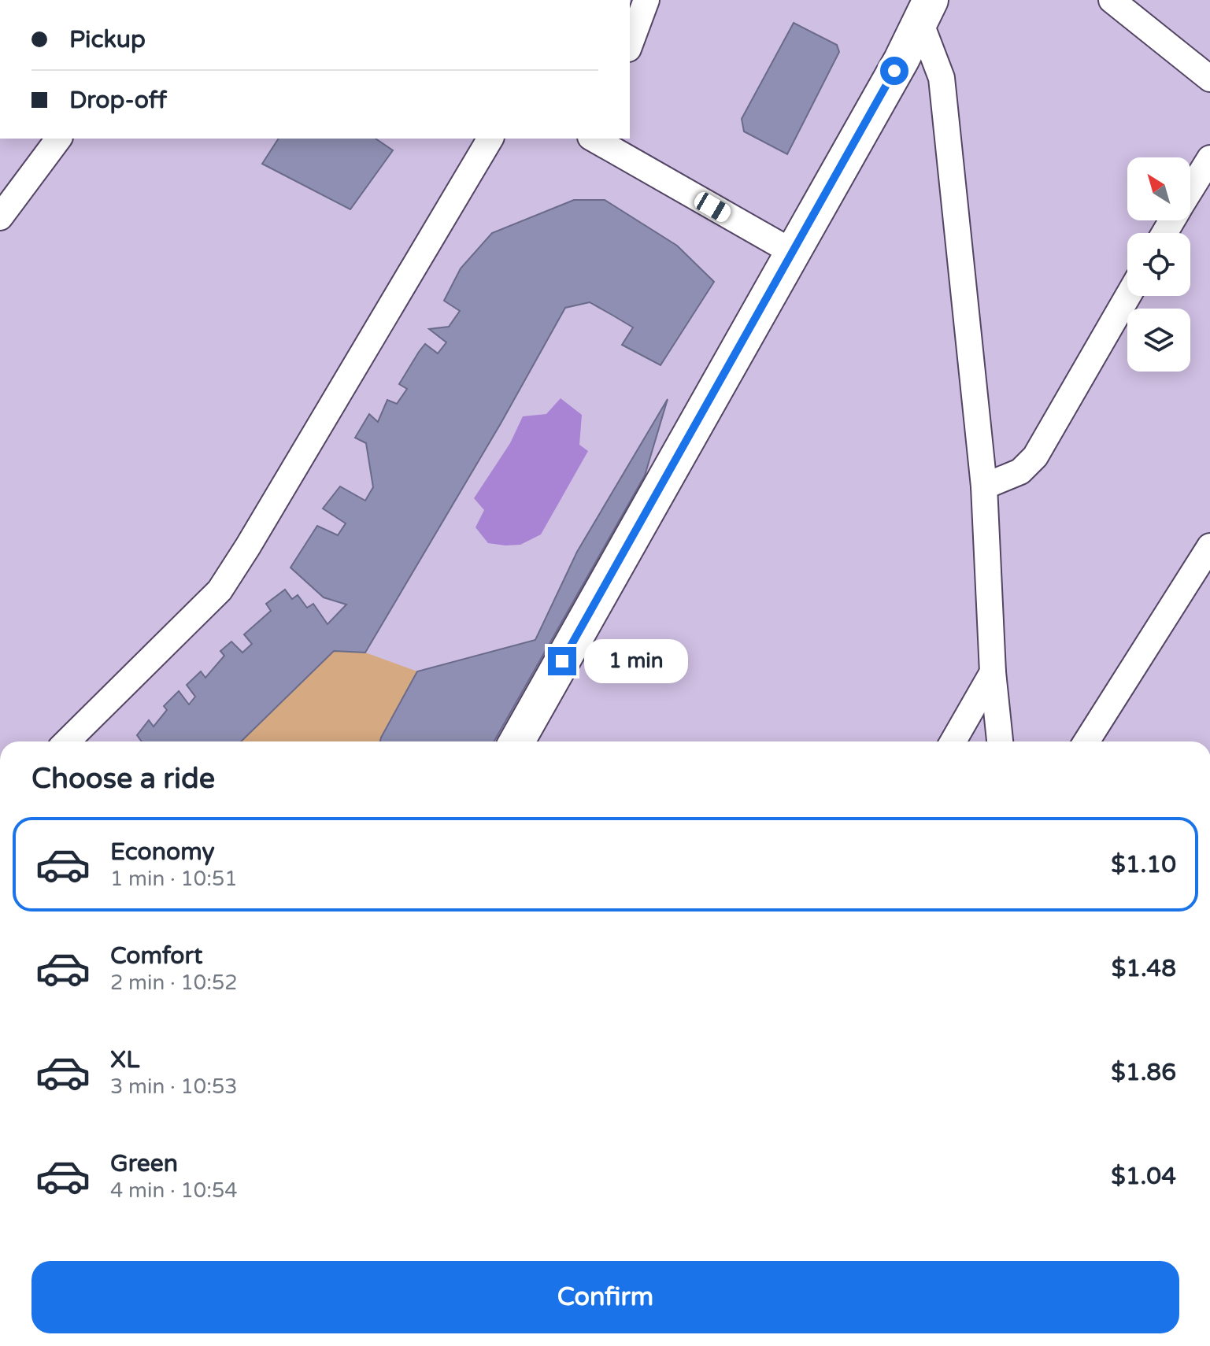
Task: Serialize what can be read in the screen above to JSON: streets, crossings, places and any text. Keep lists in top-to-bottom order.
{
  "north": "top left",
  "page": {
    "banner": ["Pickup", "Drop-off"],
    "bubble": "1 min",
    "heading": "Choose a ride",
    "list": [
      {
        "name": "Economy",
        "note": "1 min · 10:51",
        "value": "$1.10"
      },
      {
        "name": "Comfort",
        "note": "2 min · 10:52",
        "value": "$1.48"
      },
      {
        "name": "XL",
        "note": "3 min · 10:53",
        "value": "$1.86"
      },
      {
        "name": "Green",
        "note": "4 min · 10:54",
        "value": "$1.04"
      }
    ],
    "buttons": "Confirm"
  }
}
